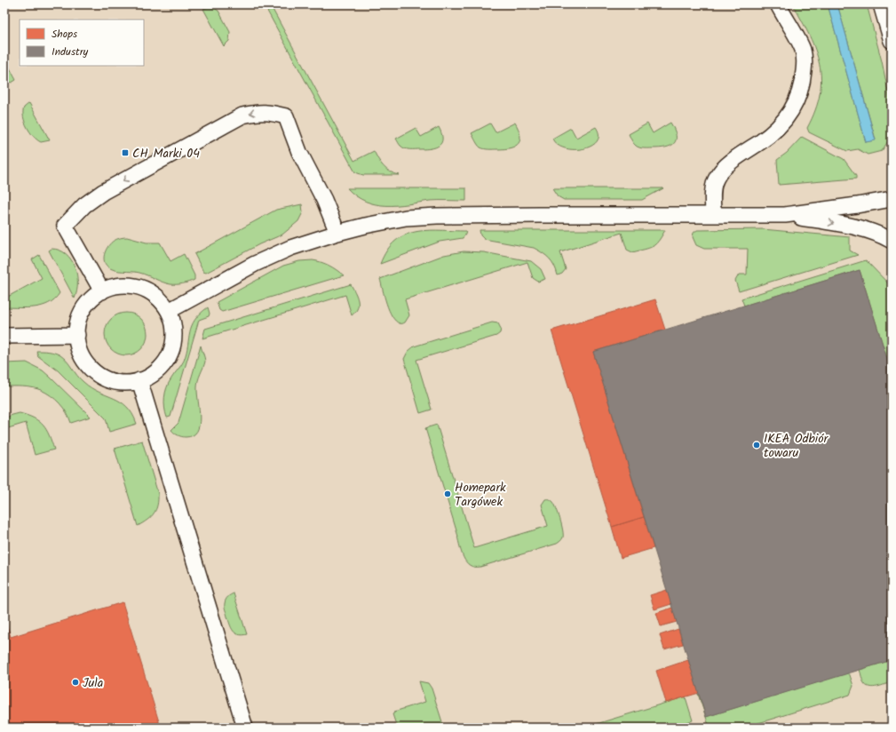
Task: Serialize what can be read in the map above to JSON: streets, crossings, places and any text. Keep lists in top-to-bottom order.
{
  "places": {
    "transit": ["CH Marki 04"],
    "other": ["IKEA Odbiór towaru", "Homepark Targówek", "Jula"]
  },
  "legend": ["Shops", "Industry"]
}
